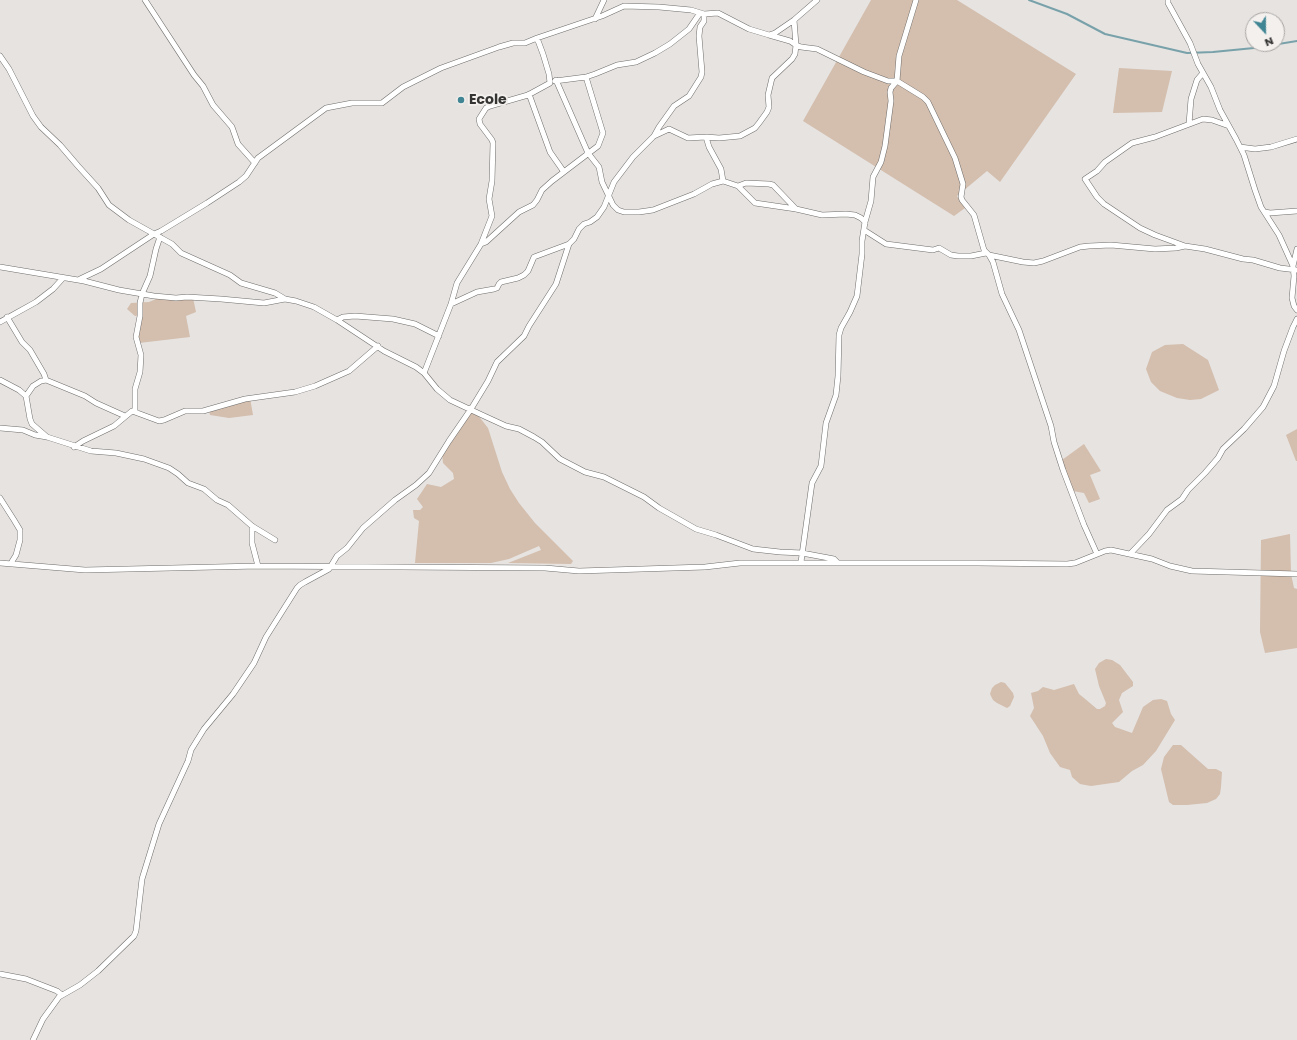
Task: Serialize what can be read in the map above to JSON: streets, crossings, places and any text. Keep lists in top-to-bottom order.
{
  "places": ["Ecole"],
  "north": "bottom"
}
